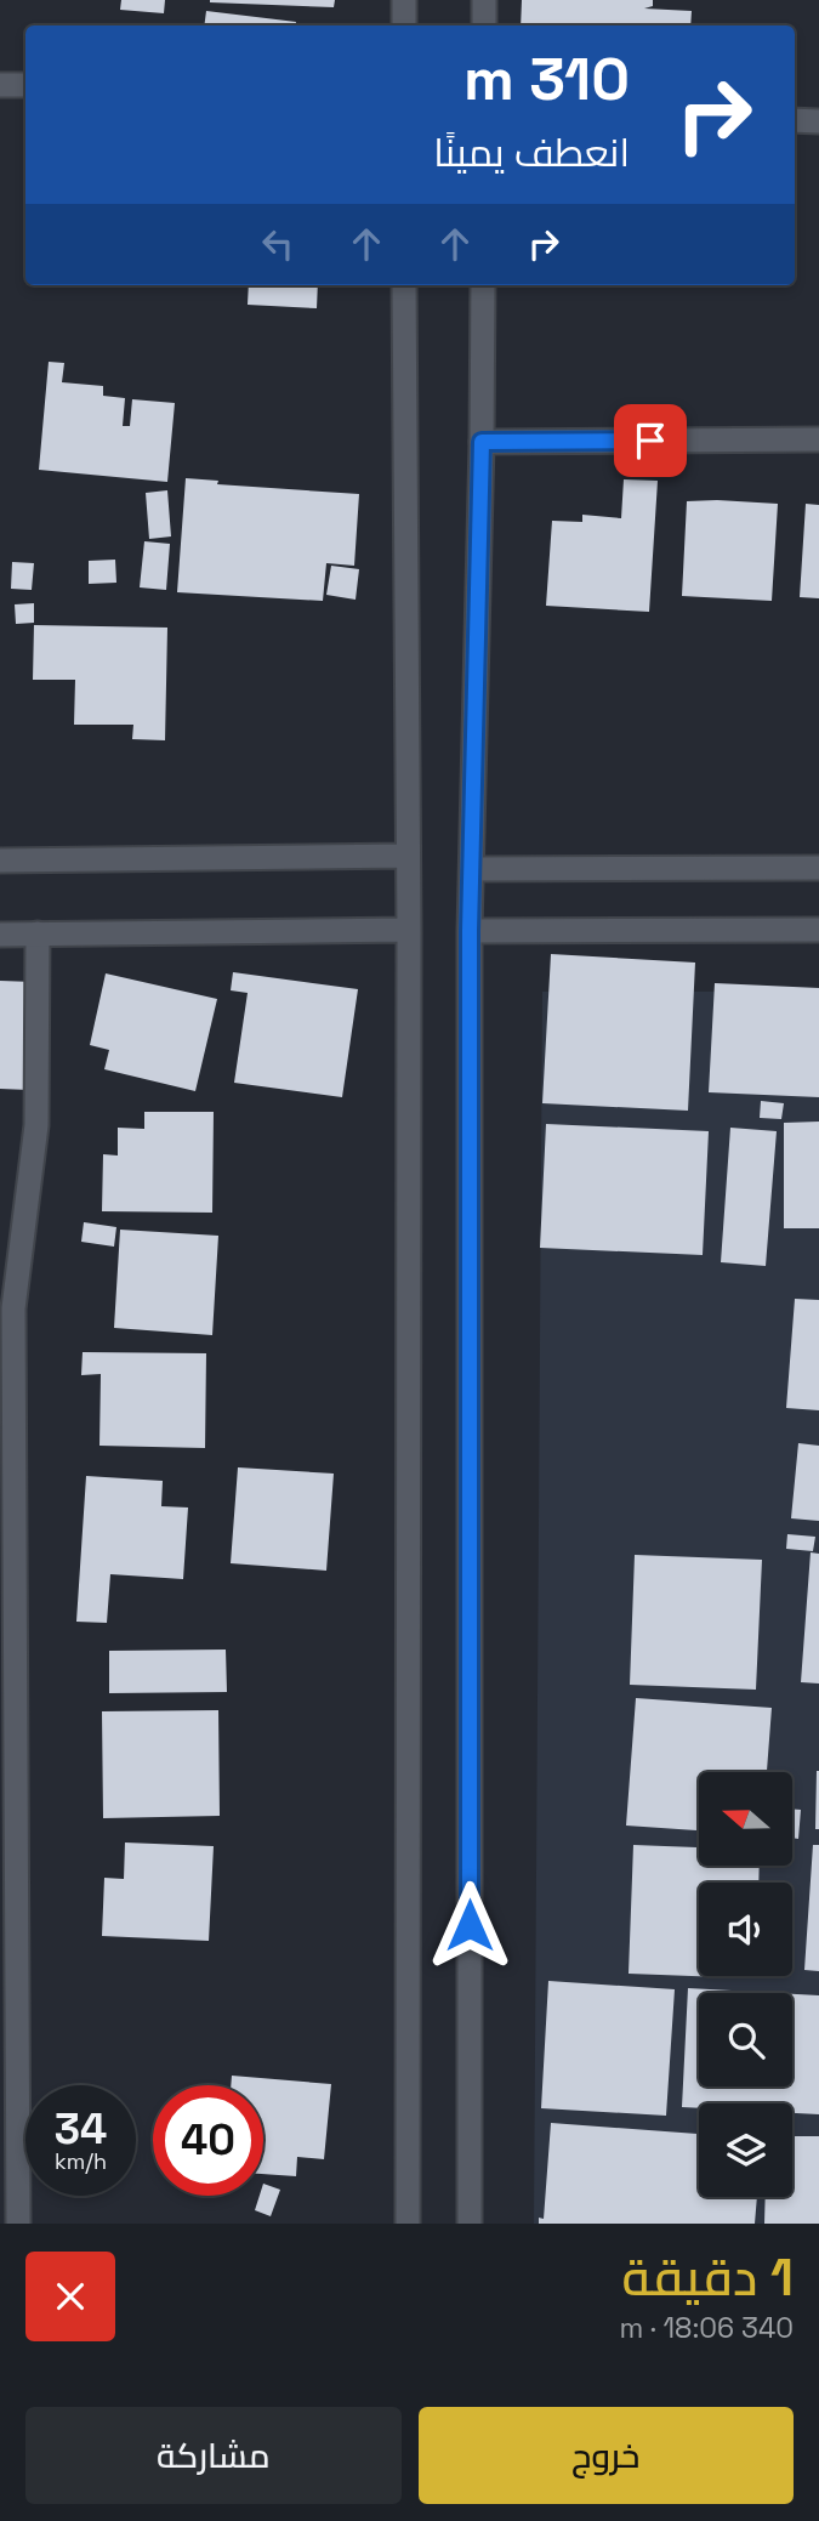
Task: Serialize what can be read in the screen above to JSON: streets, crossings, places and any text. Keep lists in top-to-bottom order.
{
  "north": "left",
  "page": {
    "turn": ["310 m", "انعطف يمينًا"],
    "speed": "34 km/h",
    "limit": "40",
    "heading": ["1 دقيقة", "340 m · 18:06"],
    "buttons": ["خروج", "مشاركة"]
  }
}
